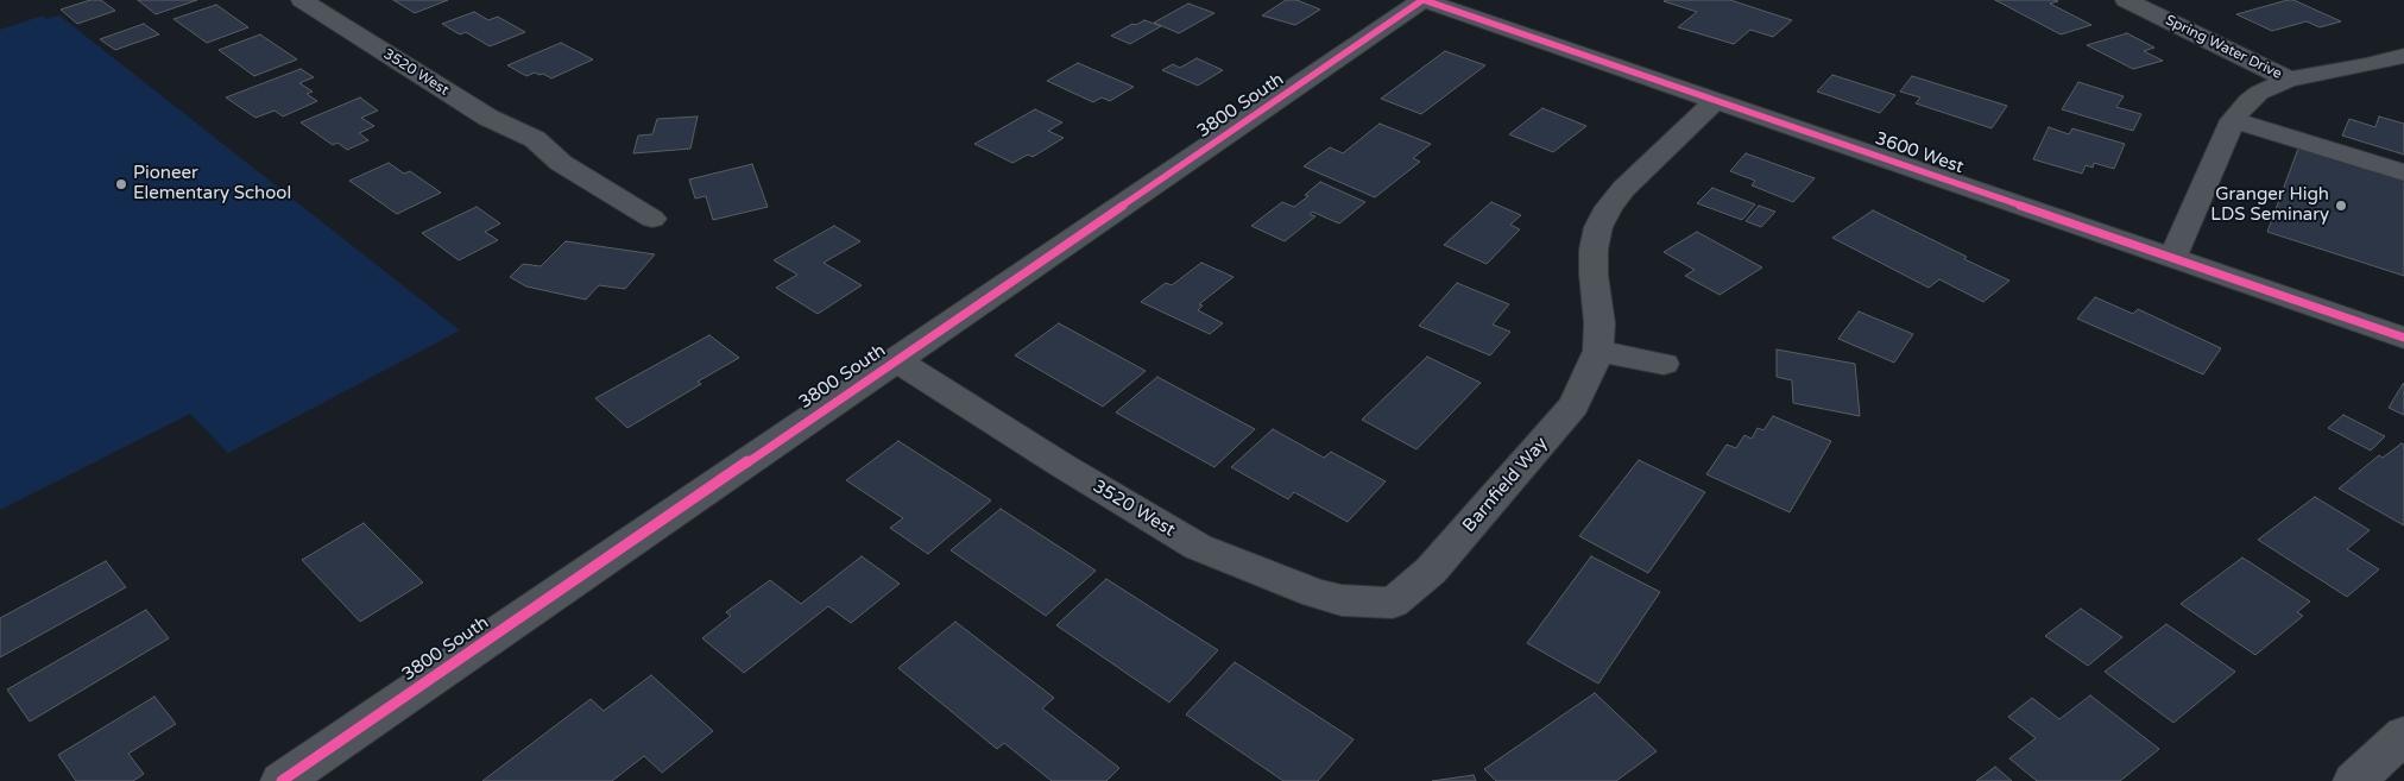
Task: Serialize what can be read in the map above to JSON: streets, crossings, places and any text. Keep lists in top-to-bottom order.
{
  "streets": {
    "street": [
      "Spring Water Drive",
      "3520 West",
      "3800 South",
      "3600 West",
      "Barnfield Way"
    ]
  },
  "crossings": [
    ["3520 West", "3800 South"],
    ["3520 West", "Barnfield Way"],
    ["3800 South", "3600 West"],
    ["3600 West", "Barnfield Way"]
  ],
  "places": ["Pioneer Elementary School", "Granger High LDS Seminary"]
}
